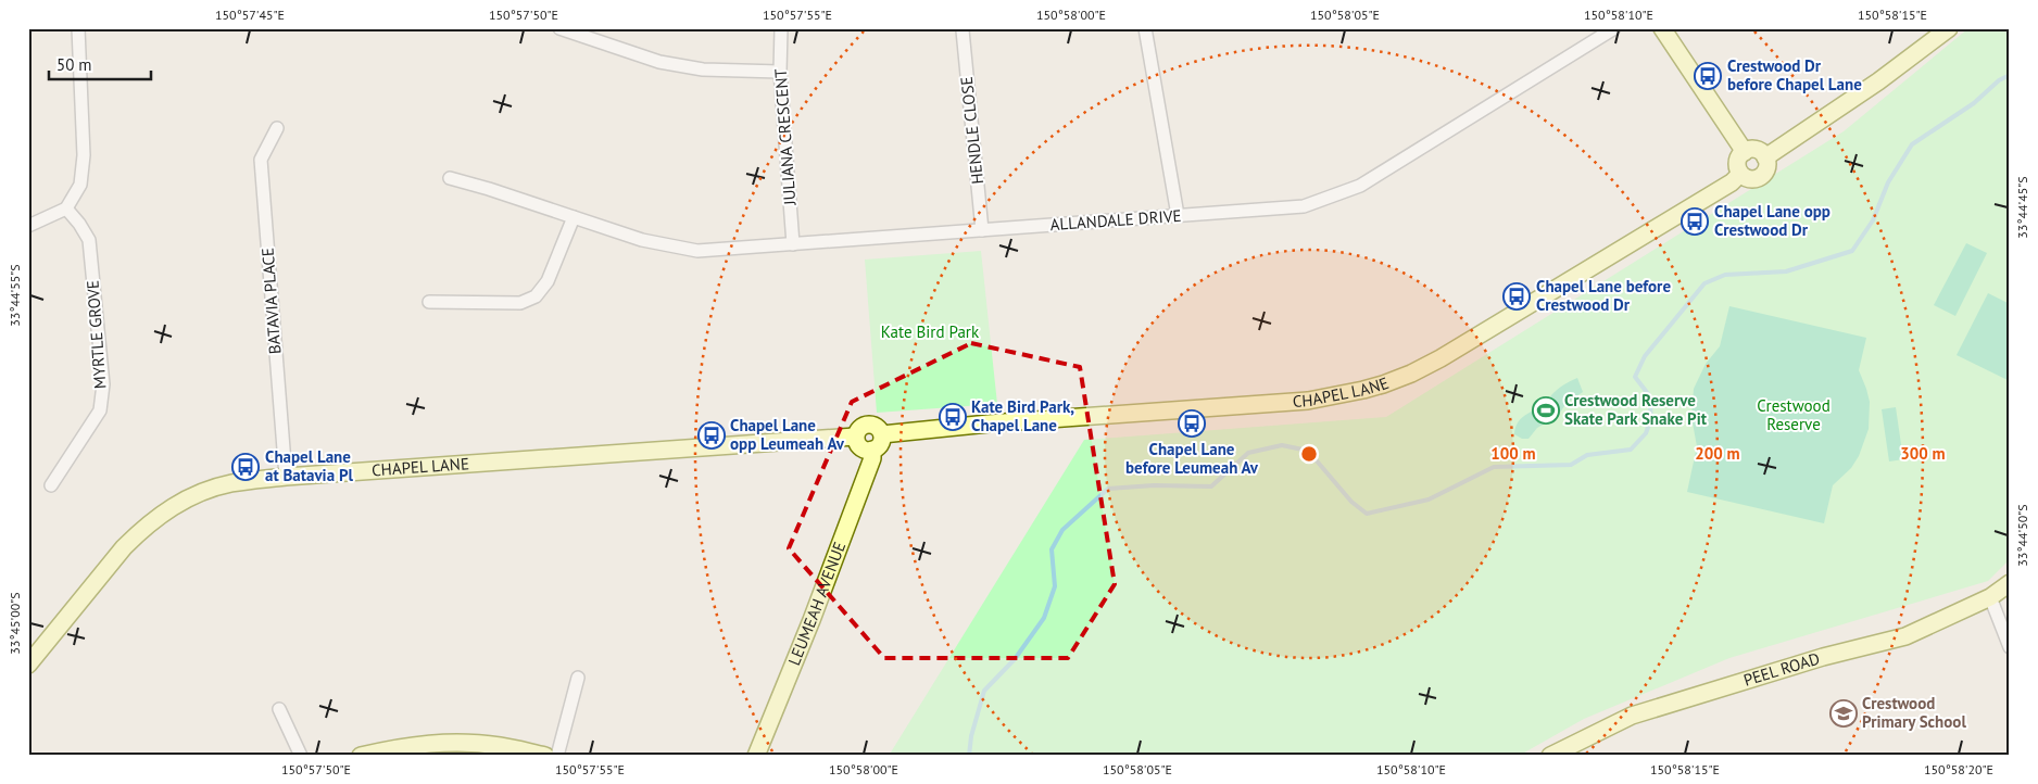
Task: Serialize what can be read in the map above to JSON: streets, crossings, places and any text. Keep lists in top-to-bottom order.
{
  "streets": {
    "main road": ["CHAPEL LANE", "LEUMEAH AVENUE", "PEEL ROAD"],
    "street": [
      "HENDLE CLOSE",
      "JULIANA CRESCENT",
      "ALLANDALE DRIVE",
      "BATAVIA PLACE",
      "MYRTLE GROVE"
    ]
  },
  "crossings": [
    ["HENDLE CLOSE", "ALLANDALE DRIVE"],
    ["JULIANA CRESCENT", "ALLANDALE DRIVE"],
    ["BATAVIA PLACE", "CHAPEL LANE"],
    ["CHAPEL LANE", "LEUMEAH AVENUE"]
  ],
  "parks": ["Kate Bird Park", "Crestwood Reserve"],
  "places": {
    "bus stop": [
      "Crestwood Dr before Chapel Lane",
      "Chapel Lane opp Crestwood Dr",
      "Chapel Lane before Crestwood Dr",
      "Kate Bird Park, Chapel Lane",
      "Chapel Lane before Leumeah Av",
      "Chapel Lane opp Leumeah Av",
      "Chapel Lane at Batavia Pl"
    ],
    "sports": ["Crestwood Reserve Skate Park Snake Pit"],
    "school or university": ["Crestwood Primary School"]
  },
  "scale_bar": "50 m",
  "coordinates": [
    "150°57'45\"E",
    "150°57'50\"E",
    "150°57'55\"E",
    "150°58'00\"E",
    "150°58'05\"E",
    "150°58'10\"E",
    "150°58'15\"E",
    "33°44'45\"S",
    "33°44'55\"S",
    "33°44'50\"S",
    "33°45'00\"S",
    "150°58'20\"E"
  ],
  "rings": ["100 m", "200 m", "300 m"]
}
